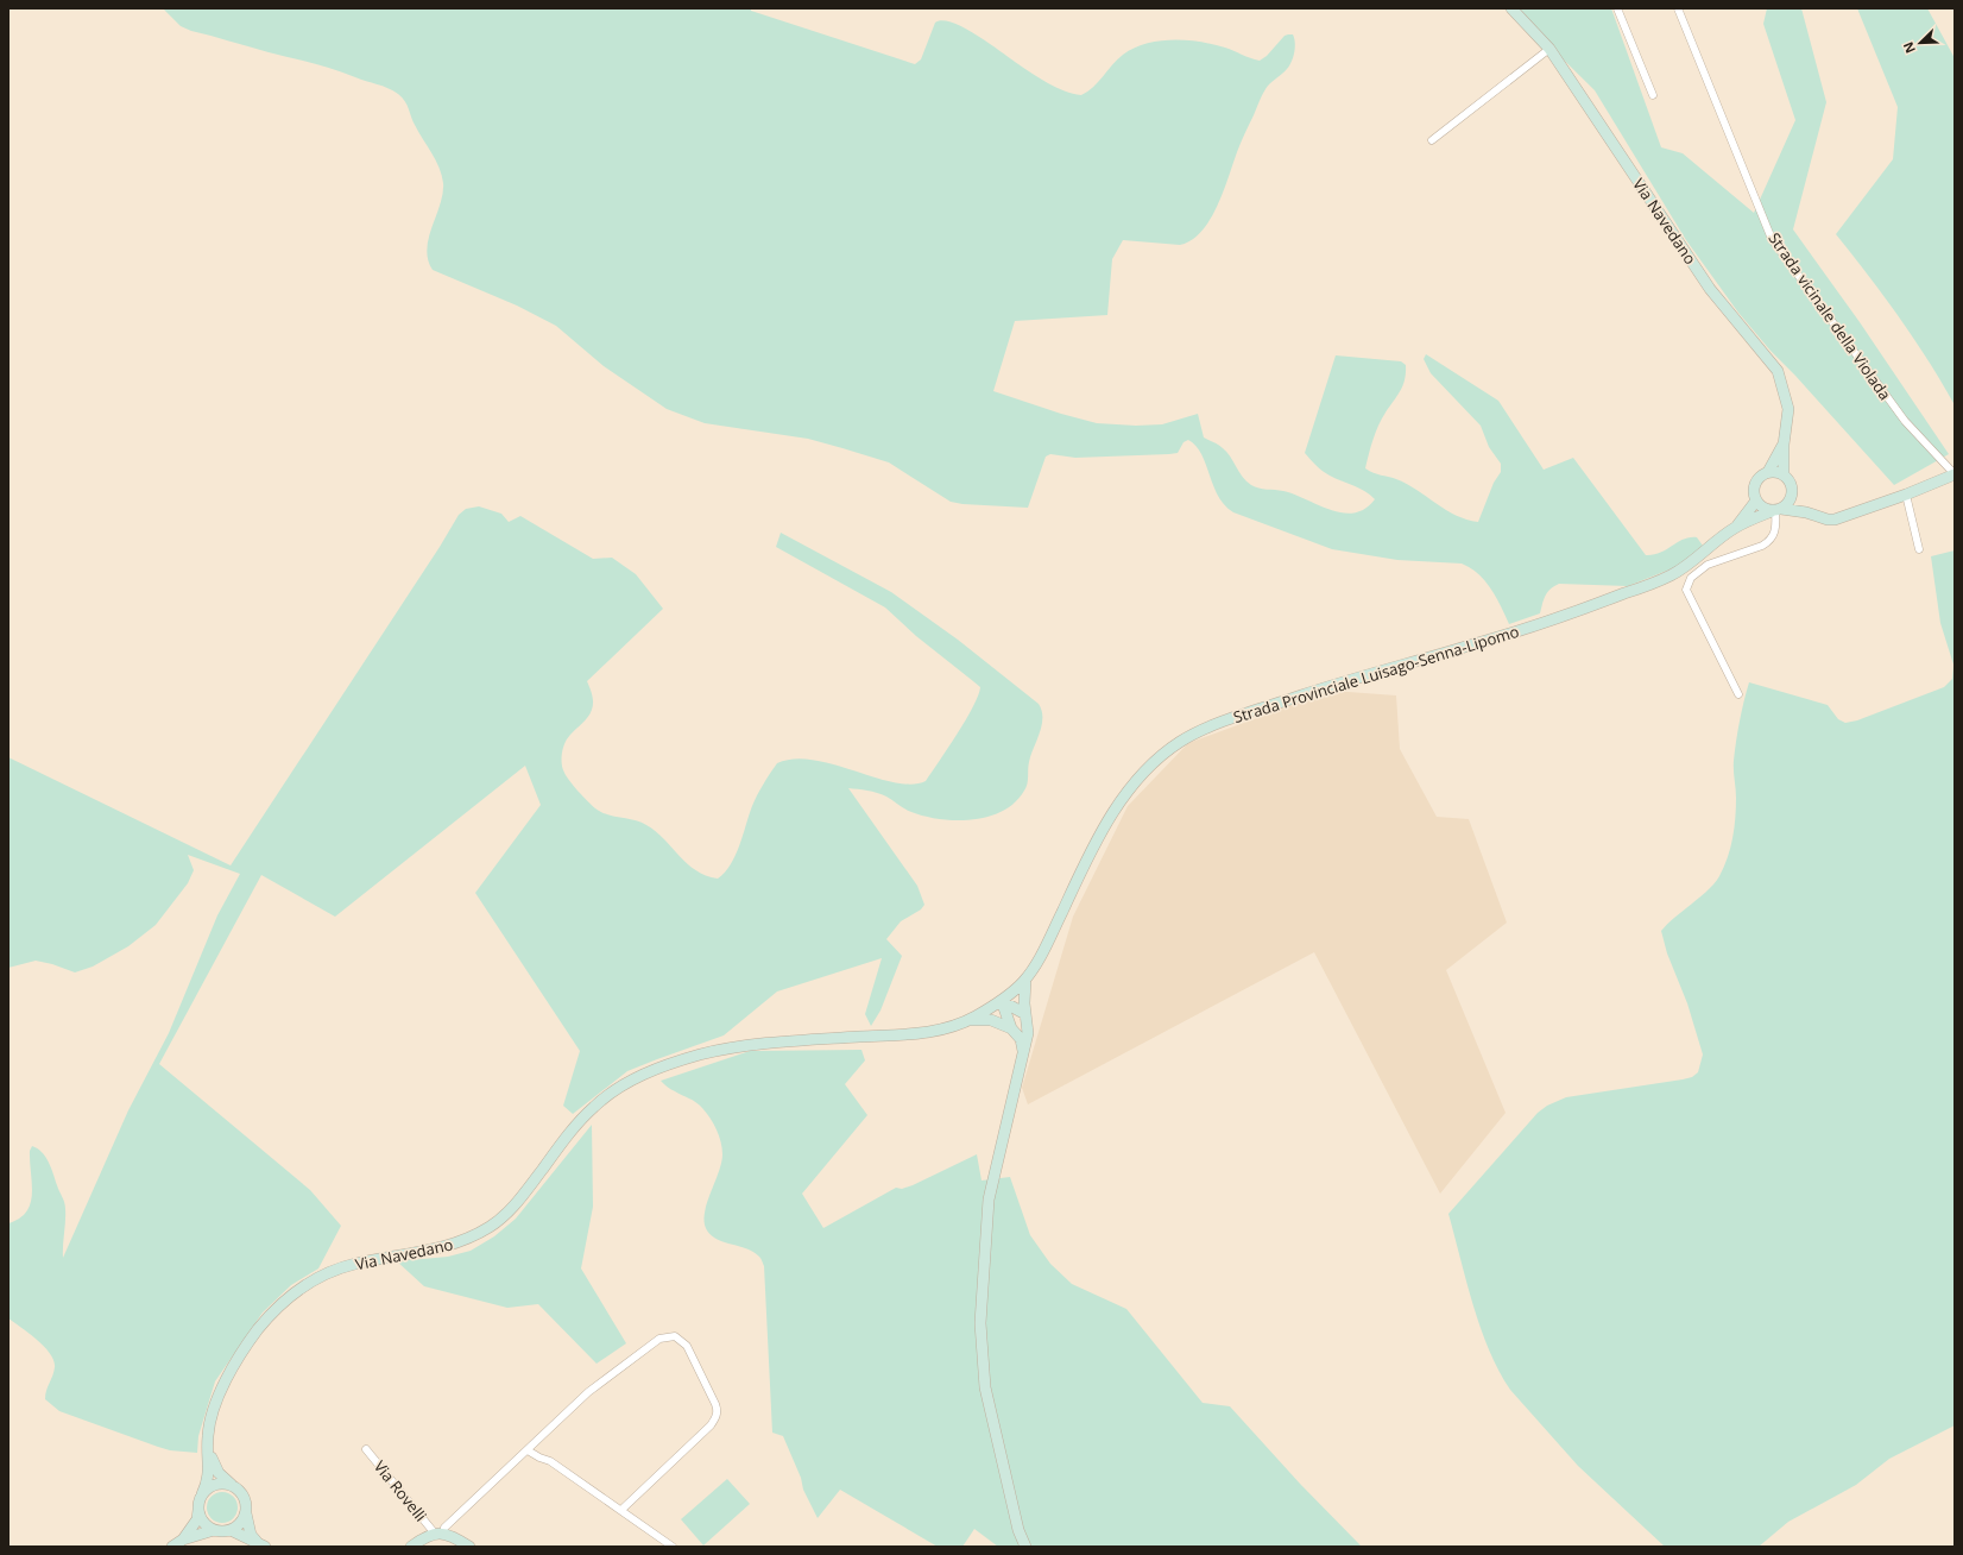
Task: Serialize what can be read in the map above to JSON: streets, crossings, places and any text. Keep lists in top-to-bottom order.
{
  "streets": {
    "street": [
      "Via Navedano",
      "Strada vicinale della Violada",
      "Strada Provinciale Luisago-Senna-Lipomo",
      "Via Rovelli"
    ]
  },
  "crossings": [
    ["Via Navedano", "Strada Provinciale Luisago-Senna-Lipomo"]
  ],
  "north": "bottom left"
}
